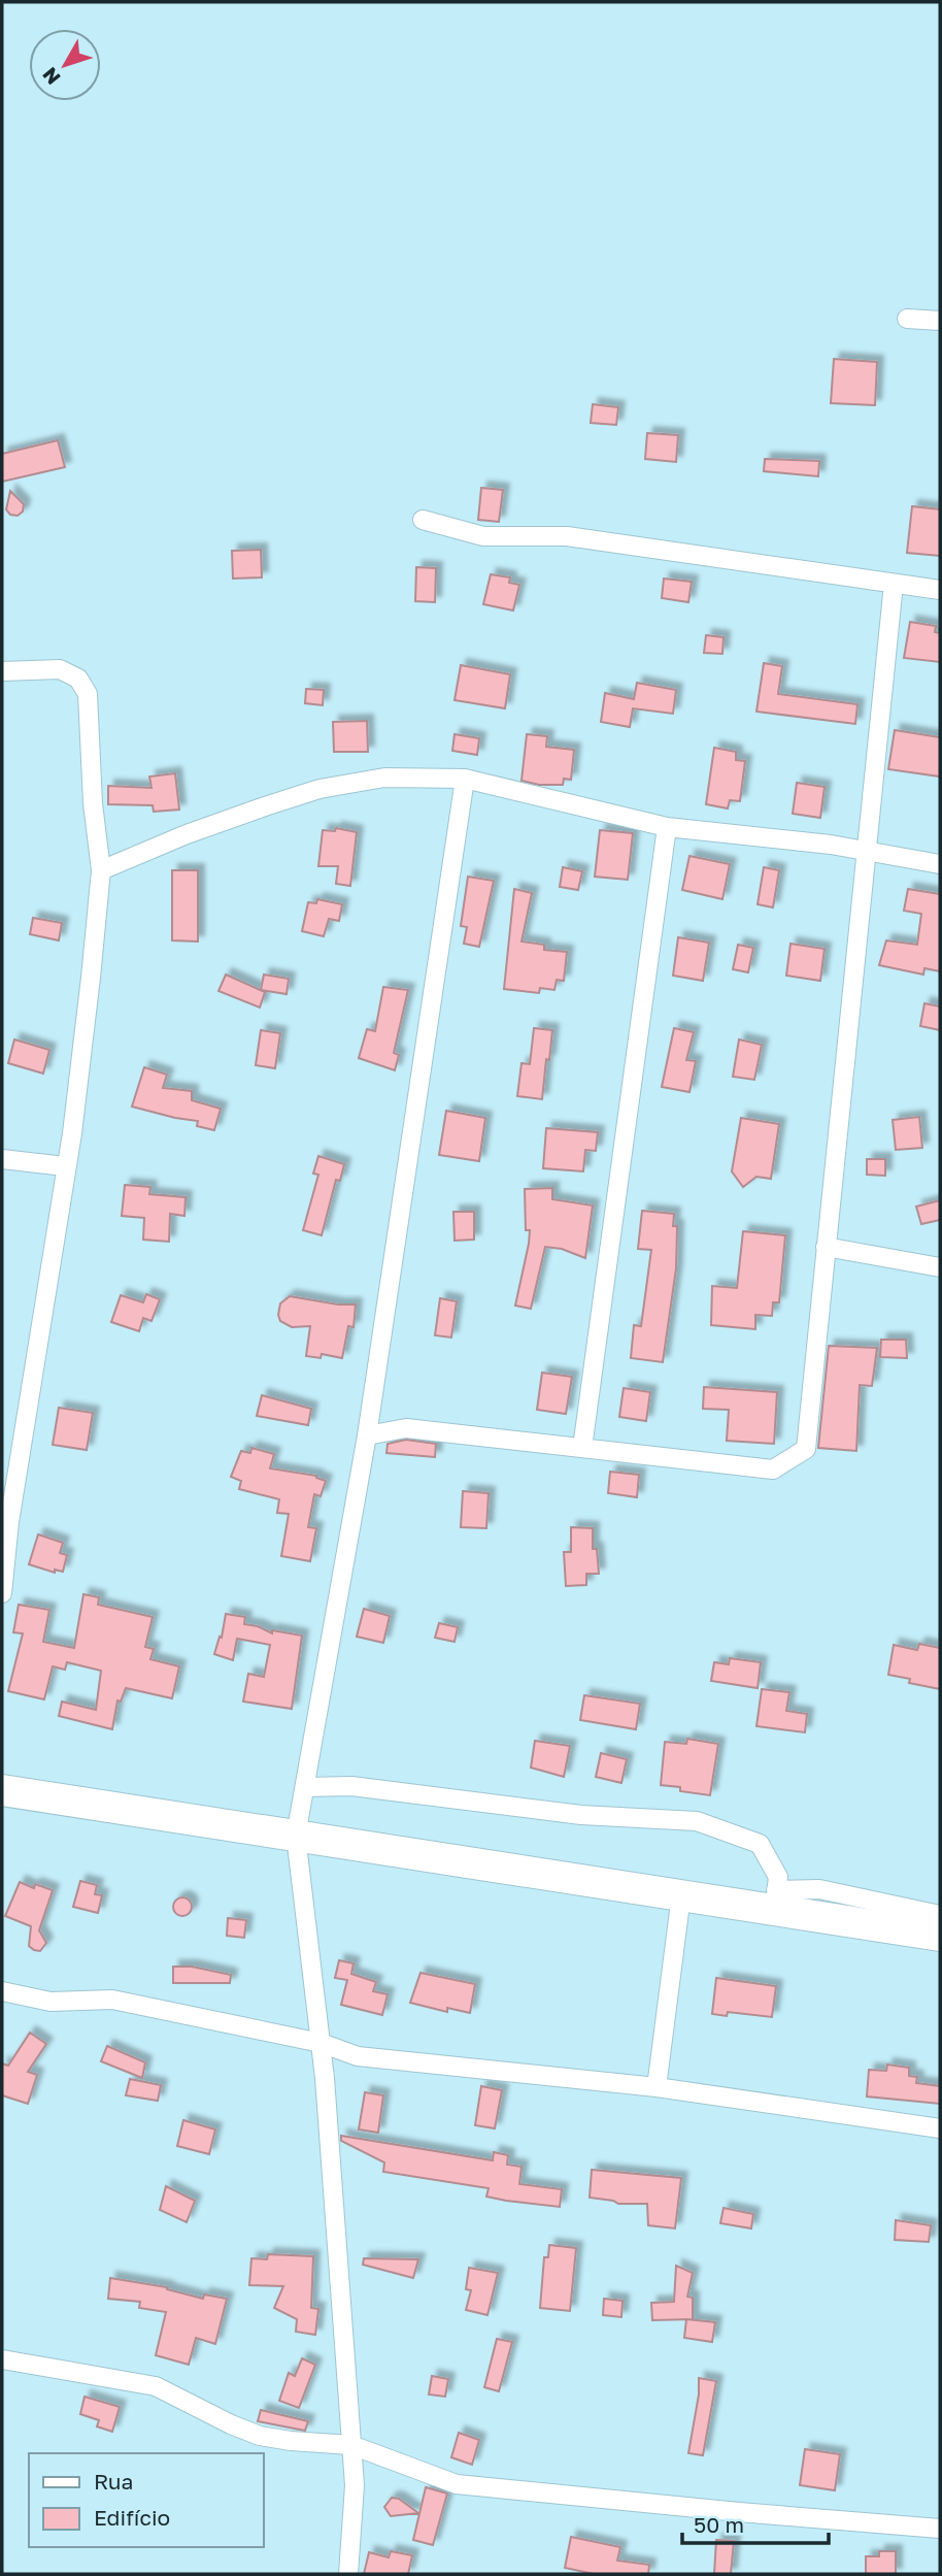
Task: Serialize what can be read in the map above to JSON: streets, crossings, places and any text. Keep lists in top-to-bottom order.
{
  "legend": ["Rua", "Edifício"],
  "scale_bar": "50 m",
  "north": "bottom left"
}
